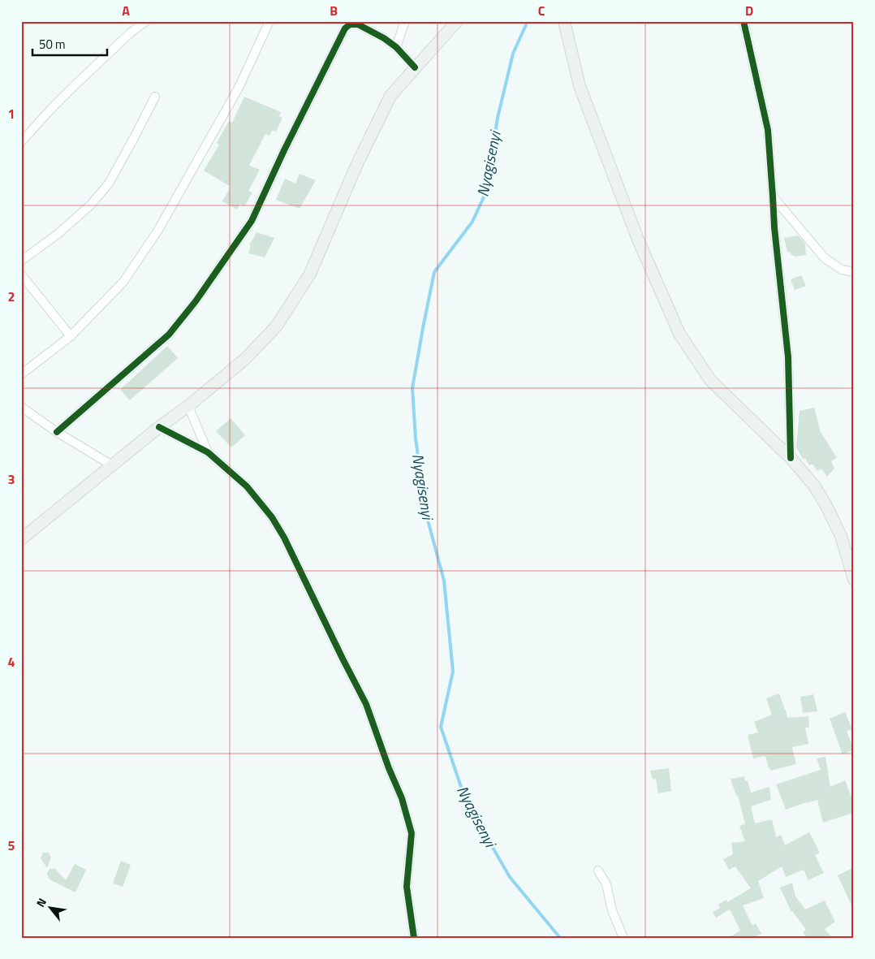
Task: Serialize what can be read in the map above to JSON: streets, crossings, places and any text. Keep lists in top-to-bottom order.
{
  "water": ["Nyagisenyi"],
  "scale_bar": "50 m",
  "north": "top left",
  "grid": {
    "columns": [
      "A",
      "B",
      "C",
      "D"
    ],
    "rows": [
      "1",
      "2",
      "3",
      "4",
      "5"
    ]
  }
}
